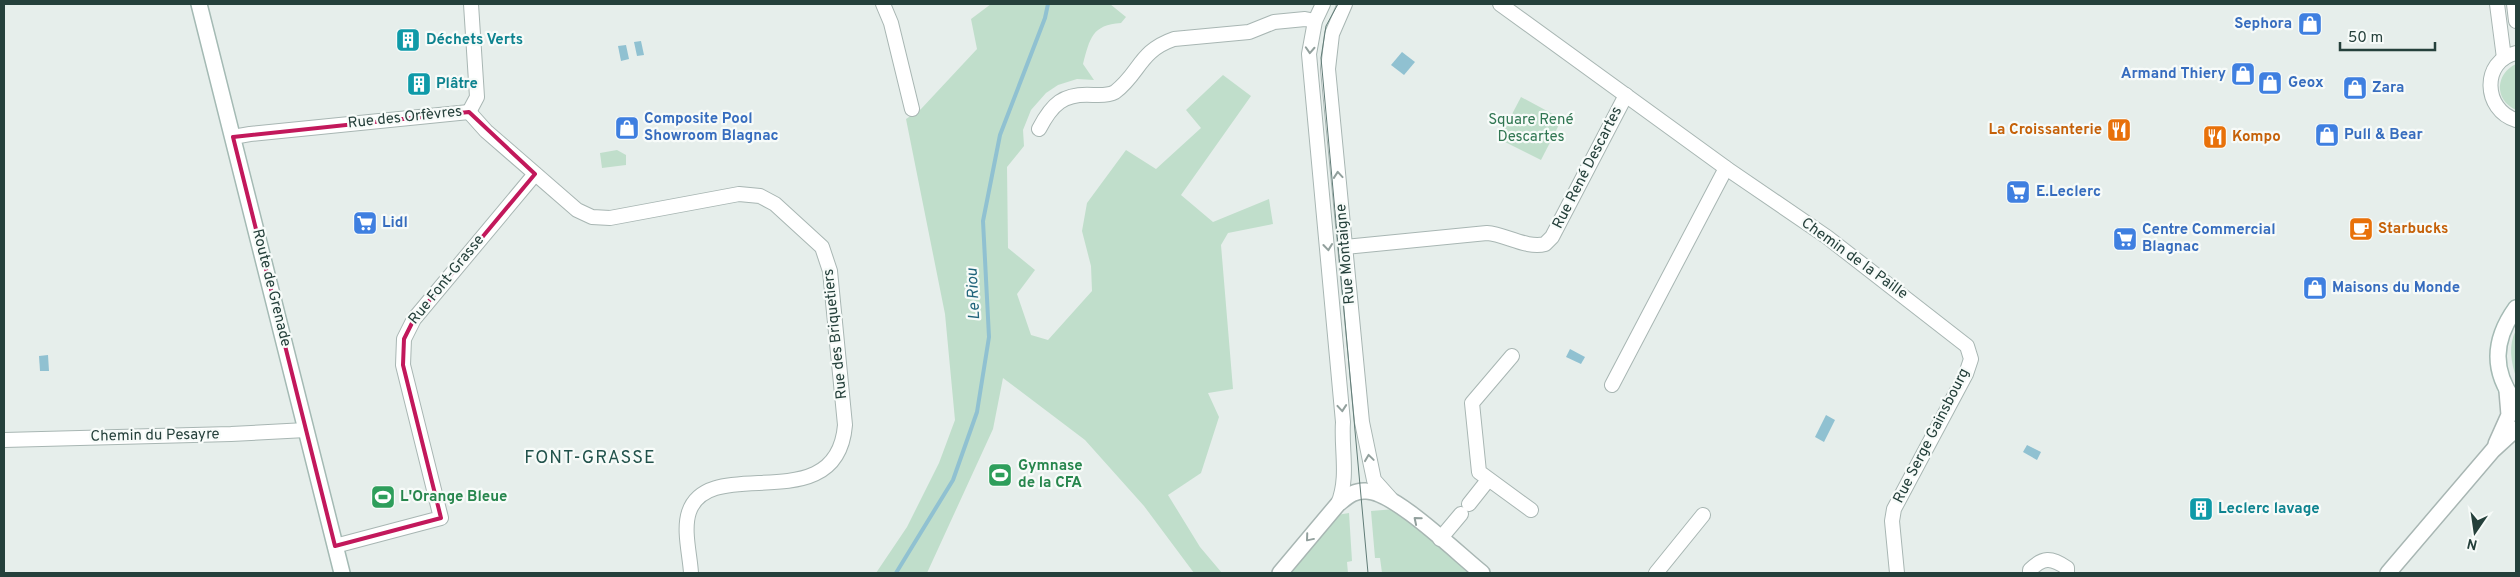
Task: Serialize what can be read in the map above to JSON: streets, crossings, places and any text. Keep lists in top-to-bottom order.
{
  "streets": {
    "main road": ["Route de Grenade"],
    "street": [
      "Rue des Orfèvres",
      "Rue René Descartes",
      "Rue Montaigne",
      "Chemin de la Paille",
      "Rue Font-Grasse",
      "Rue des Briquetiers",
      "Chemin du Pesayre",
      "Rue Serge Gainsbourg"
    ]
  },
  "crossings": [
    ["Rue des Orfèvres", "Route de Grenade"],
    ["Rue des Orfèvres", "Rue des Briquetiers"],
    ["Rue René Descartes", "Rue Montaigne"],
    ["Rue René Descartes", "Chemin de la Paille"],
    ["Chemin de la Paille", "Rue Serge Gainsbourg"],
    ["Rue Font-Grasse", "Route de Grenade"],
    ["Rue Font-Grasse", "Rue des Briquetiers"],
    ["Route de Grenade", "Chemin du Pesayre"]
  ],
  "districts": ["FONT-GRASSE"],
  "water": ["Le Riou"],
  "parks": ["Square René Descartes"],
  "places": {
    "shop": [
      "Sephora",
      "Armand Thiery",
      "Geox",
      "Zara",
      "Composite Pool Showroom Blagnac",
      "Pull & Bear",
      "Maisons du Monde"
    ],
    "building": ["Déchets Verts", "Plâtre", "Leclerc lavage"],
    "restaurant": ["La Croissanterie", "Kompo"],
    "supermarket": ["E.Leclerc", "Lidl", "Centre Commercial Blagnac"],
    "cafe": ["Starbucks"],
    "sports": ["Gymnase de la CFA", "L'Orange Bleue"]
  },
  "scale_bar": "50 m",
  "north": "bottom"
}
